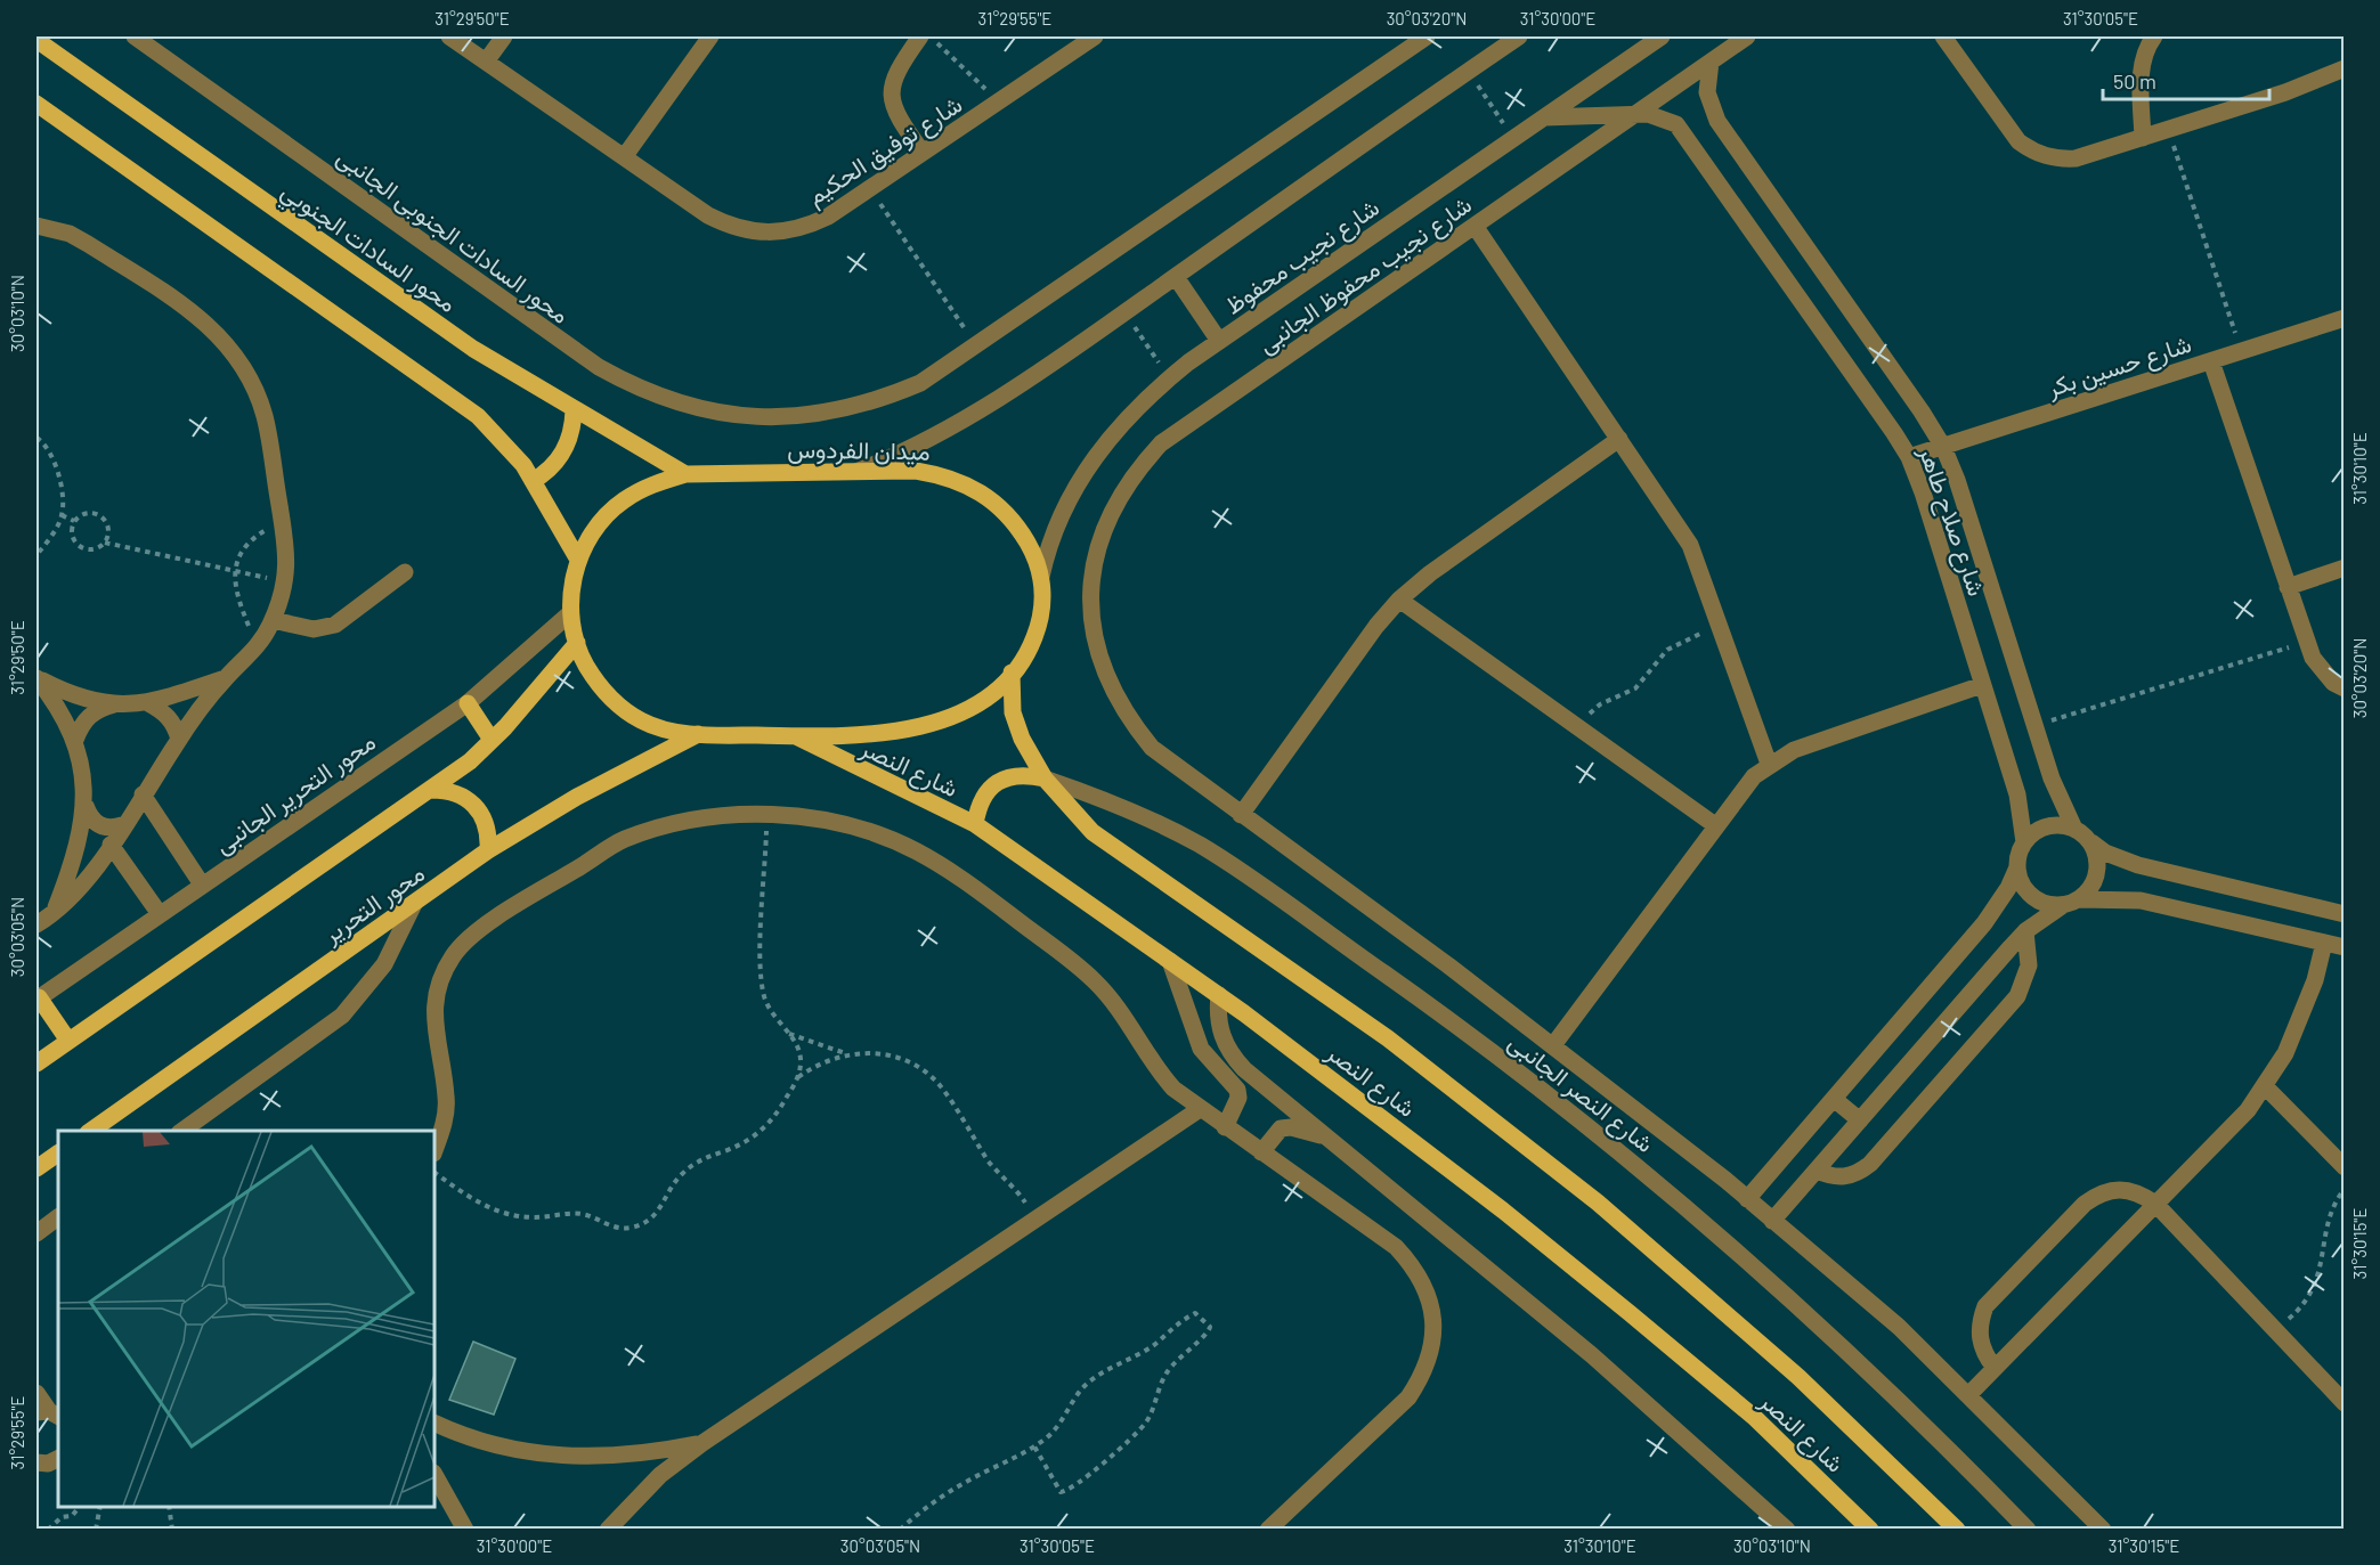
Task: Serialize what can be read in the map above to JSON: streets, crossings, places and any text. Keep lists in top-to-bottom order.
{
  "streets": {
    "main road": [
      "محور السادات الجنوبي",
      "ميدان الفردوس",
      "شارع النصر",
      "محور التحرير"
    ],
    "street": [
      "شارع توفيق الحكيم",
      "محور السادات الجنوبى الجانبى",
      "شارع نجيب محفوظ",
      "شارع نجيب محفوظ الجانبى",
      "شارع حسين بكر",
      "شارع صلاح طاهر",
      "محور التحرير الجانبى",
      "شارع النصر الجانبى"
    ]
  },
  "crossings": [
    ["محور السادات الجنوبي", "ميدان الفردوس"],
    ["شارع نجيب محفوظ", "ميدان الفردوس"],
    ["شارع نجيب محفوظ", "شارع صلاح طاهر"],
    ["شارع نجيب محفوظ الجانبى", "شارع صلاح طاهر"],
    ["شارع حسين بكر", "شارع صلاح طاهر"],
    ["ميدان الفردوس", "شارع النصر"],
    ["ميدان الفردوس", "محور التحرير الجانبى"],
    ["ميدان الفردوس", "محور التحرير"],
    ["شارع النصر", "شارع النصر الجانبى"]
  ],
  "scale_bar": "50 m",
  "coordinates": [
    "31°29'50\"E",
    "31°29'55\"E",
    "30°03'20\"N",
    "31°30'00\"E",
    "31°30'05\"E",
    "30°03'10\"N",
    "31°30'10\"E",
    "30°03'05\"N",
    "31°30'15\"E"
  ]
}
